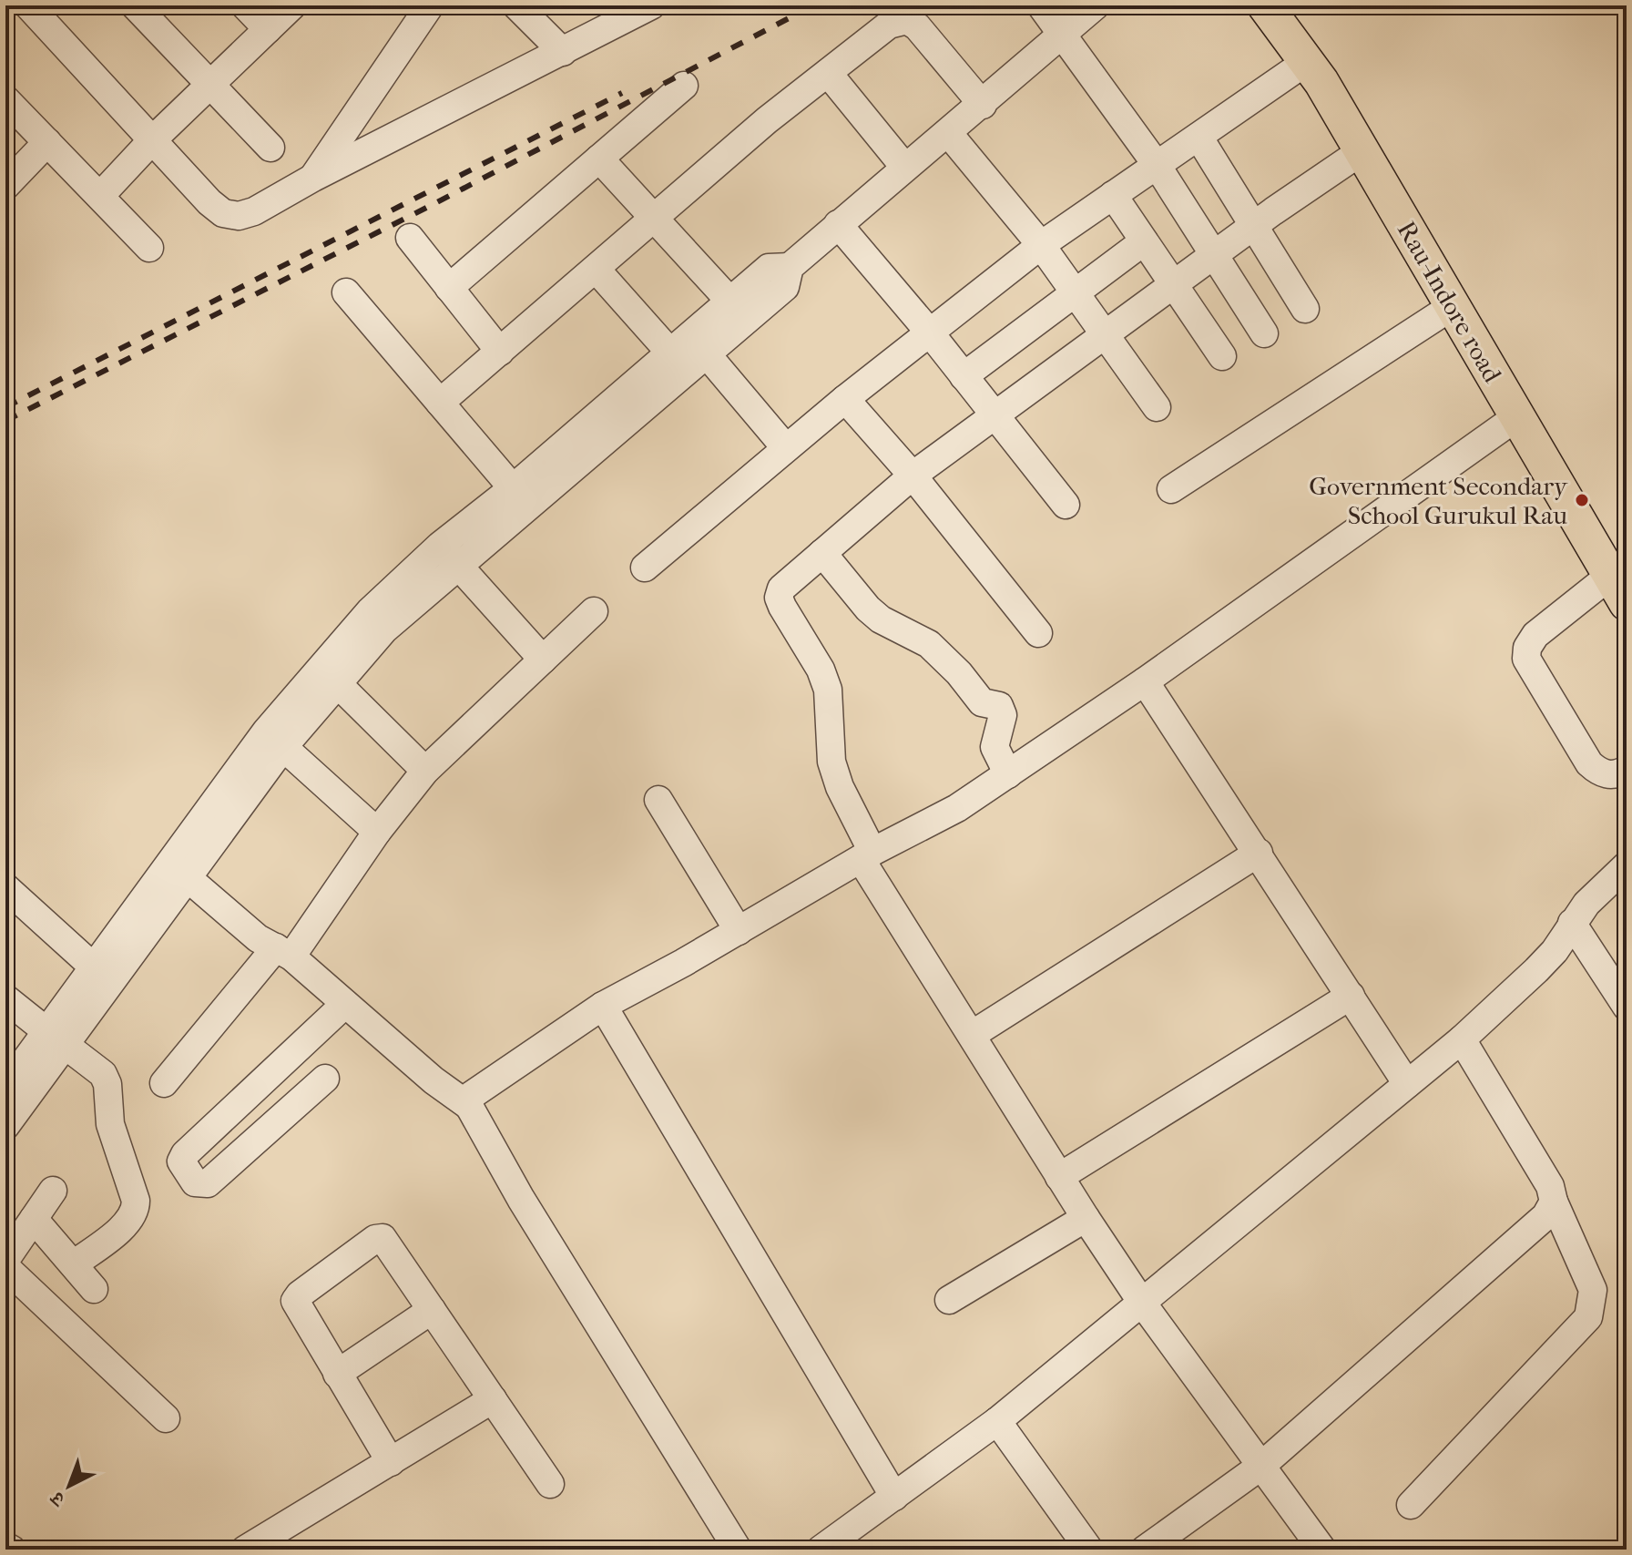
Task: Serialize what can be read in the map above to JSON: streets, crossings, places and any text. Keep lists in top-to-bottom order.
{
  "streets": {
    "main road": ["Rau-Indore road"]
  },
  "places": ["Government Secondary School Gurukul Rau"],
  "north": "bottom left"
}
